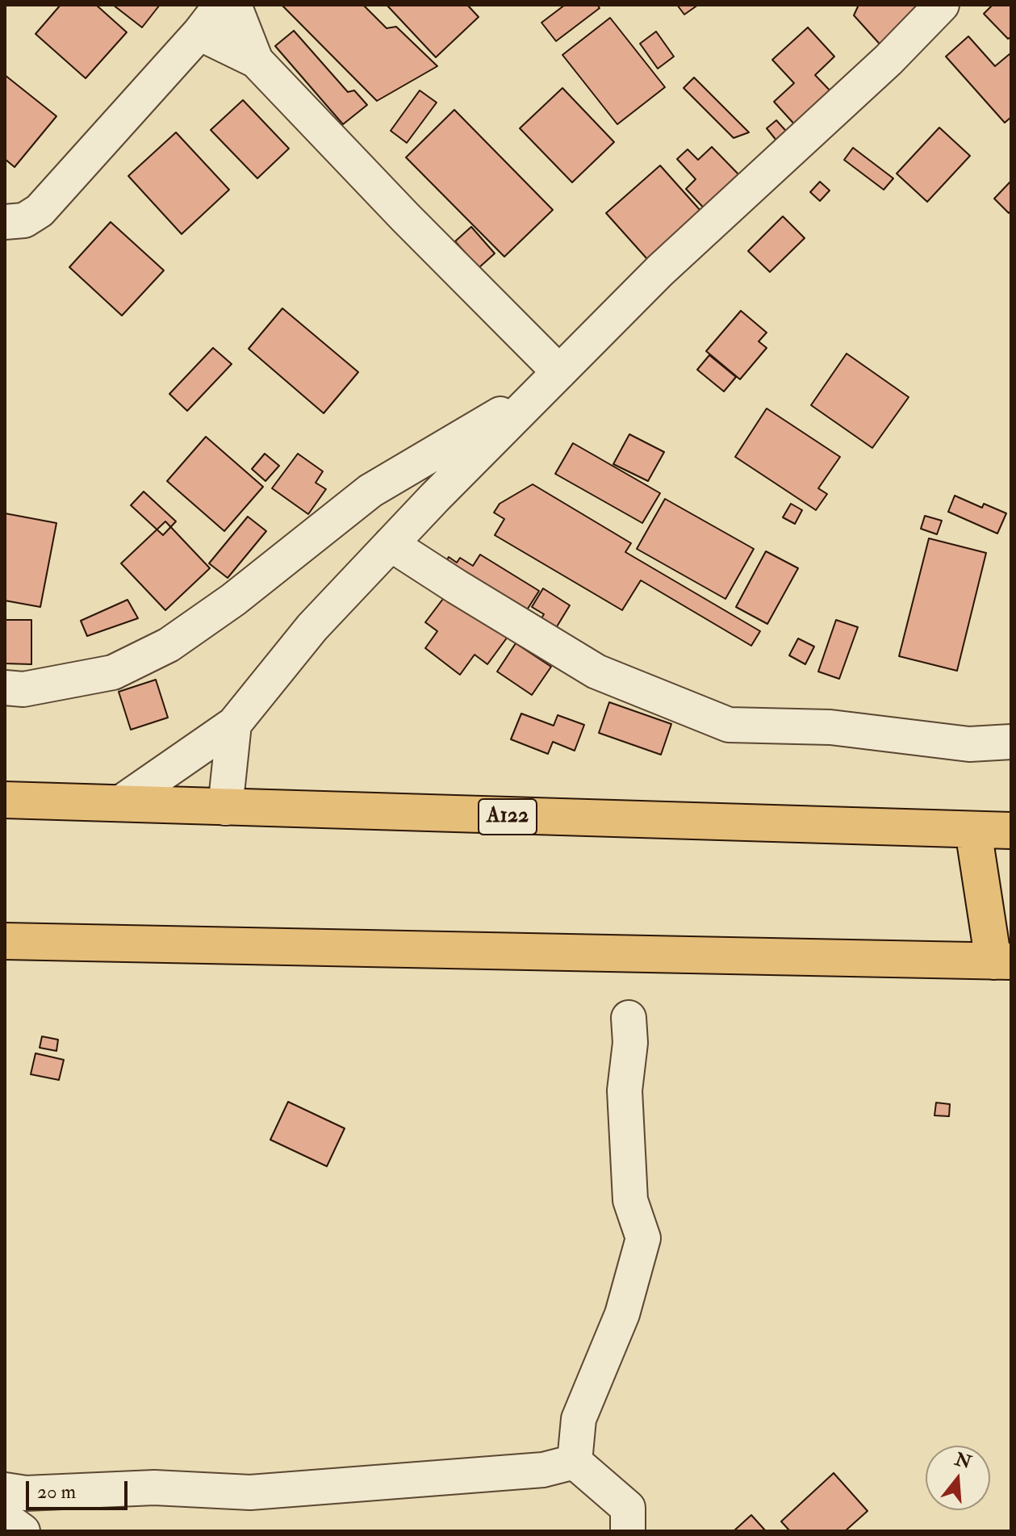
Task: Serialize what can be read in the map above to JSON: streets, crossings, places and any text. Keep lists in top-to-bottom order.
{
  "streets": {
    "highway": ["A122"]
  },
  "scale_bar": "20 m",
  "north": "top"
}
